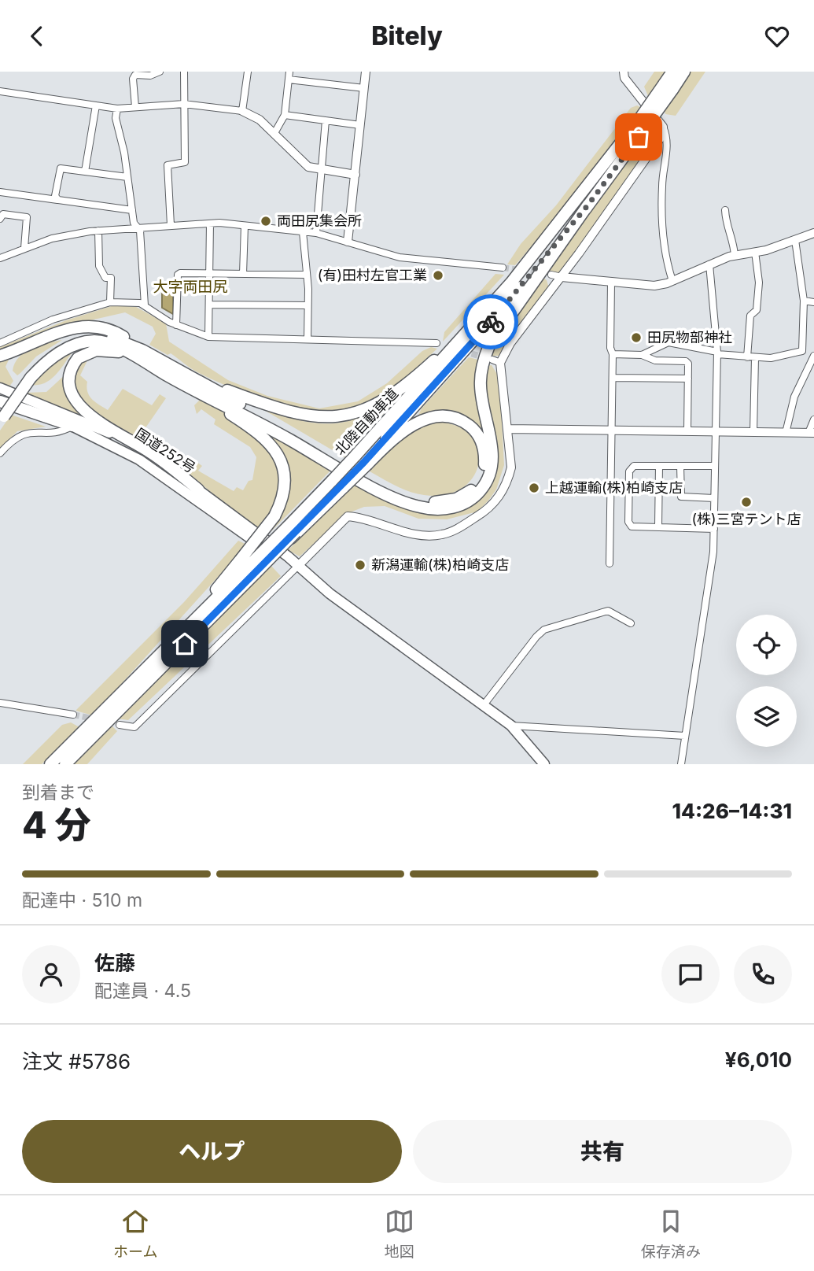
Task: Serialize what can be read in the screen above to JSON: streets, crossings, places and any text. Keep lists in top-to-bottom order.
{
  "streets": {
    "highway": ["北陸自動車道", "国道252号"]
  },
  "districts": ["大字両田尻"],
  "places": [
    "両田尻集会所",
    "(有)田村左官工業",
    "田尻物部神社",
    "上越運輸(株)柏崎支店",
    "(株)三宮テント店",
    "新潟運輸(株)柏崎支店"
  ],
  "page": {
    "header": "Bitely",
    "heading": ["4 分", "到着まで", "14:26–14:31"],
    "panel": [
      "佐藤",
      "配達員 · 4.5",
      "注文 #5786",
      "¥6,010"
    ],
    "bar": "配達中 · 510 m",
    "buttons": ["ヘルプ", "共有"],
    "tabs": ["ホーム", "地図", "保存済み"]
  }
}
